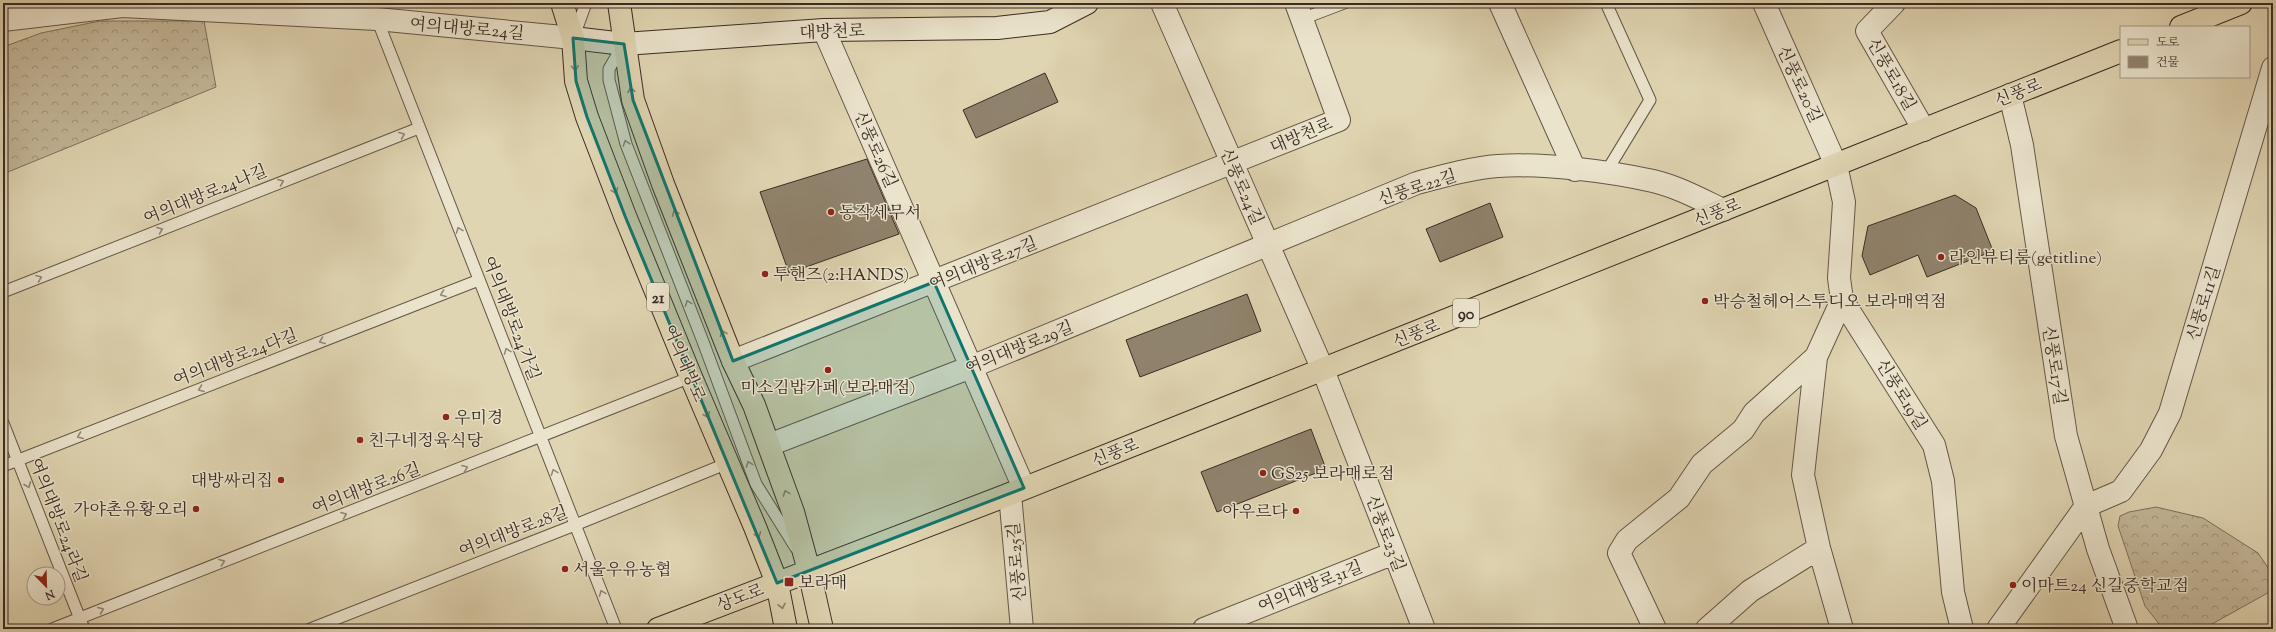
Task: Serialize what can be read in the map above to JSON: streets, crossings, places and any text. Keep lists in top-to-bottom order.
{
  "streets": {
    "main road": [
      "신풍로",
      "21",
      "90",
      "여의대방로",
      "상도로"
    ],
    "street": [
      "여의대방로24길",
      "대방천로",
      "신풍로18길",
      "신풍로20길",
      "신풍로26길",
      "신풍로24길",
      "신풍로22길",
      "여의대방로27길",
      "신풍로11길",
      "여의대방로29길",
      "신풍로17길",
      "신풍로19길",
      "신풍로23길",
      "신풍로25길",
      "여의대방로31길"
    ],
    "lane": [
      "여의대방로24나길",
      "여의대방로24가길",
      "여의대방로24다길",
      "여의대방로26길",
      "여의대방로24라길",
      "여의대방로28길"
    ]
  },
  "crossings": [
    ["여의대방로24길", "대방천로"],
    ["여의대방로24길", "여의대방로24가길"],
    ["여의대방로24길", "여의대방로"],
    ["대방천로", "신풍로26길"],
    ["대방천로", "신풍로24길"],
    ["대방천로", "여의대방로27길"],
    ["대방천로", "여의대방로"],
    ["신풍로18길", "신풍로"],
    ["신풍로20길", "신풍로"],
    ["신풍로20길", "신풍로19길"],
    ["신풍로", "신풍로26길"],
    ["신풍로", "신풍로24길"],
    ["신풍로", "신풍로22길"],
    ["신풍로", "여의대방로"],
    ["신풍로", "신풍로17길"],
    ["신풍로", "신풍로19길"],
    ["신풍로", "신풍로23길"],
    ["신풍로", "신풍로25길"],
    ["신풍로", "상도로"],
    ["신풍로26길", "여의대방로27길"],
    ["신풍로26길", "여의대방로29길"],
    ["신풍로26길", "신풍로25길"],
    ["신풍로24길", "신풍로22길"],
    ["신풍로24길", "여의대방로27길"],
    ["신풍로24길", "여의대방로29길"],
    ["신풍로24길", "신풍로23길"],
    ["신풍로22길", "여의대방로29길"],
    ["여의대방로24나길", "여의대방로24가길"],
    ["신풍로11길", "신풍로17길"],
    ["여의대방로24가길", "여의대방로24다길"],
    ["여의대방로24가길", "여의대방로26길"],
    ["여의대방로24가길", "여의대방로28길"],
    ["여의대방로24다길", "여의대방로24라길"],
    ["여의대방로", "여의대방로26길"],
    ["여의대방로", "여의대방로28길"],
    ["여의대방로", "상도로"],
    ["여의대방로26길", "여의대방로24라길"],
    ["신풍로23길", "여의대방로31길"]
  ],
  "one_way": [
    "여의대방로24나길",
    "여의대방로24가길",
    "여의대방로24다길",
    "여의대방로26길",
    "여의대방로24라길"
  ],
  "places": {
    "other": [
      "동작세무서",
      "라인뷰티룸(getitline)",
      "투핸즈(2:HANDS)",
      "박승철헤어스투디오 보라매역점",
      "미소김밥카페(보라매점)",
      "우미경",
      "친구네정육식당",
      "GS25 보라매로점",
      "대방싸리집",
      "가야촌유황오리",
      "아우르다",
      "서울우유농협",
      "이마트24 신길중학교점"
    ],
    "transit": ["보라매"]
  },
  "legend": ["도로", "건물"],
  "north": "bottom right"
}
